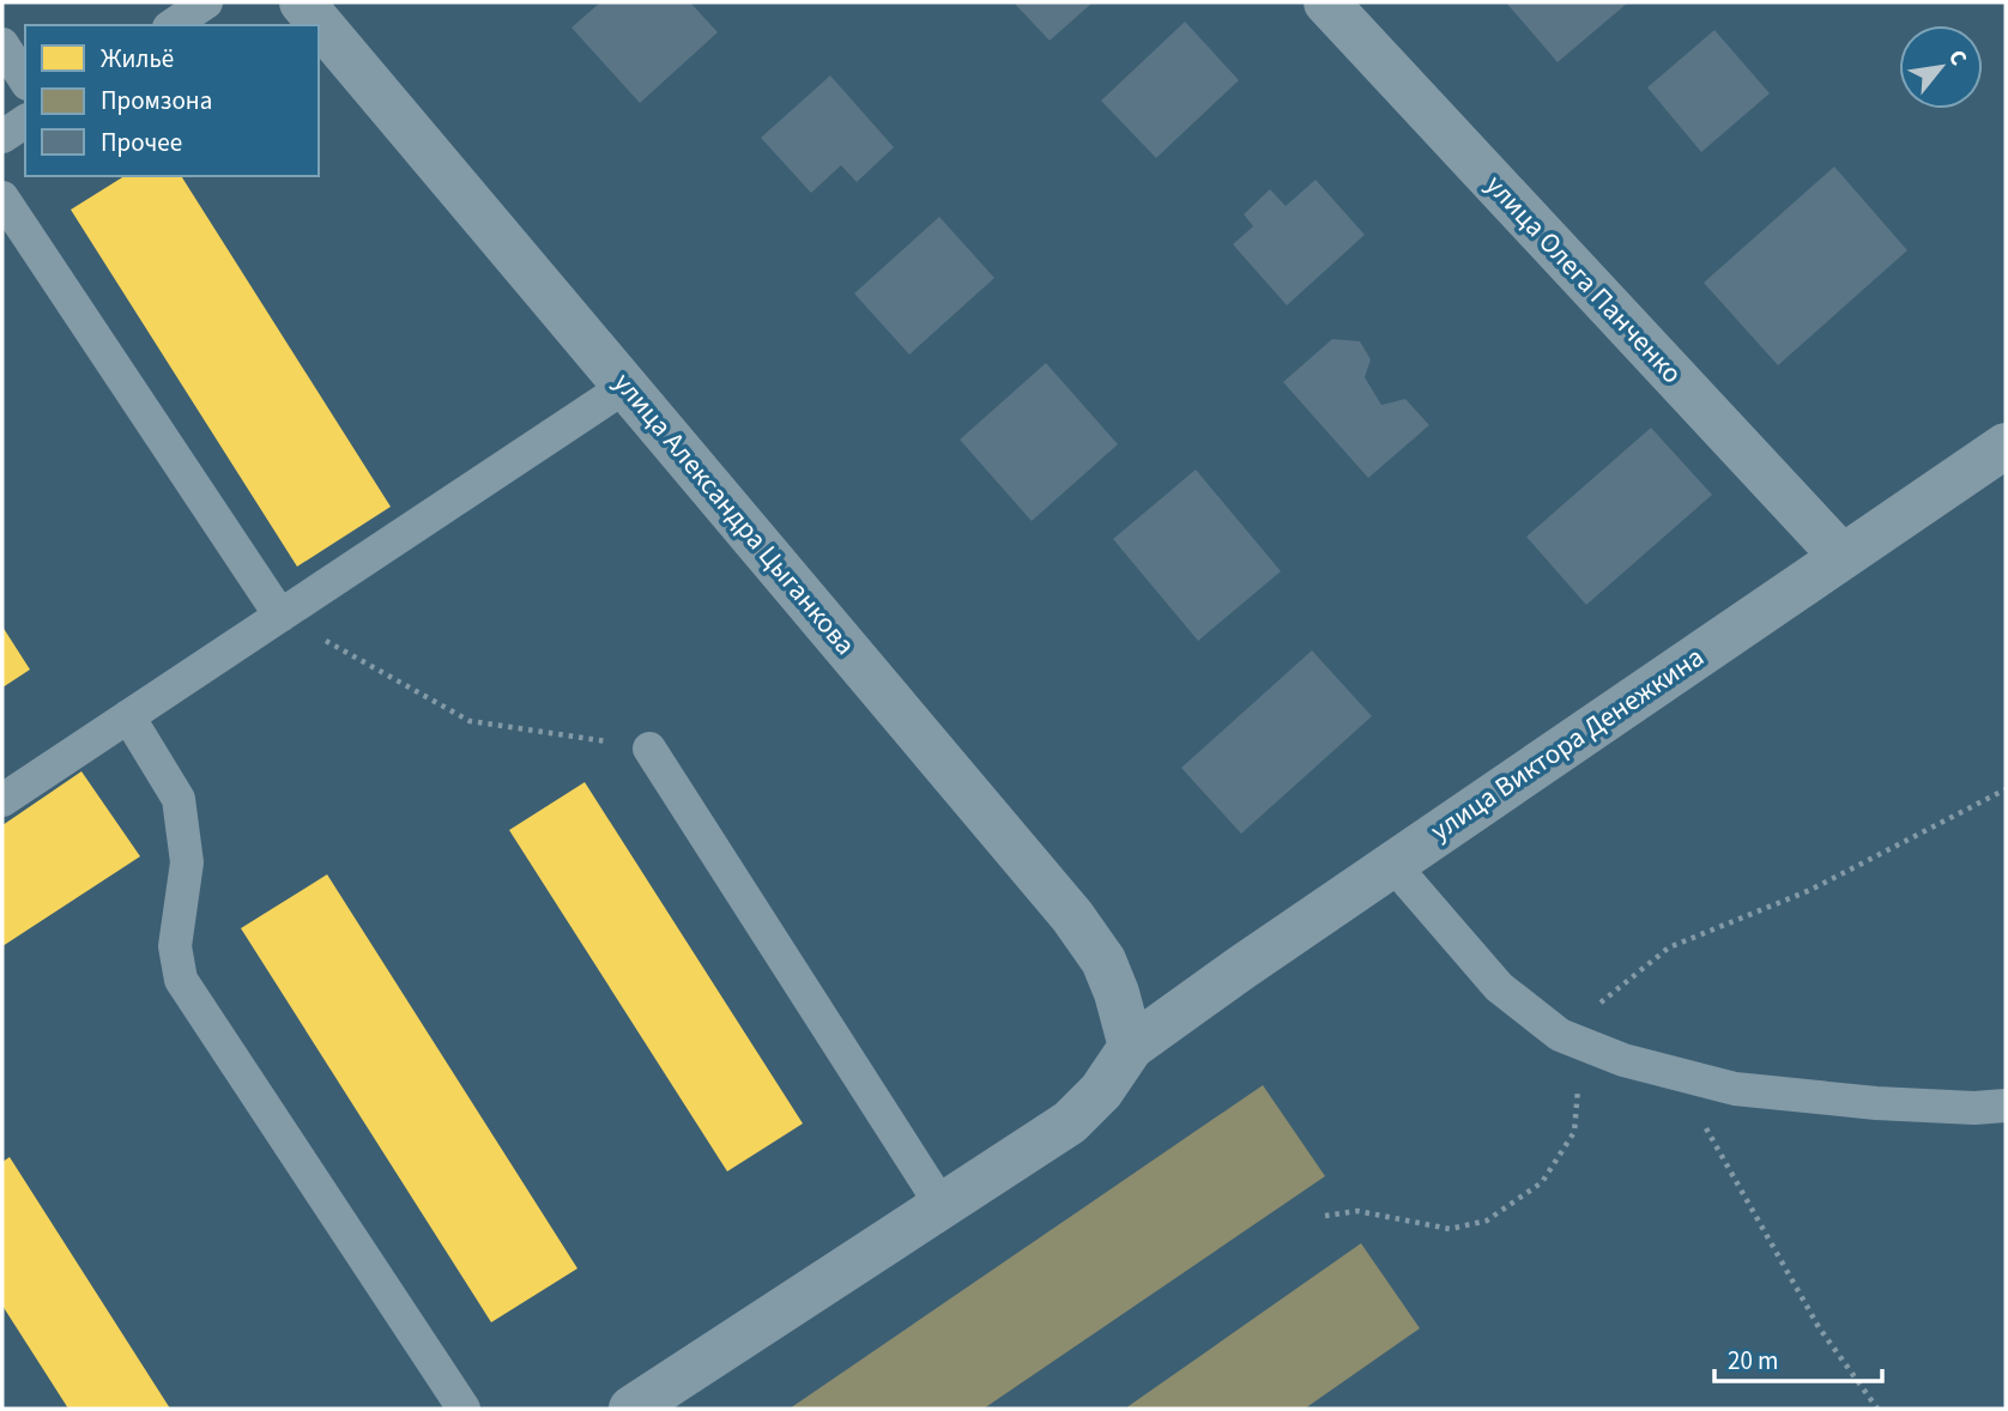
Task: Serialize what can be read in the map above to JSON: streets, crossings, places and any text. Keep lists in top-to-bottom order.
{
  "streets": {
    "street": ["улица Олега Панченко", "улица Александра Цыганкова", "улица Виктора Денежкина"]
  },
  "crossings": [
    ["улица Олега Панченко", "улица Виктора Денежкина"],
    ["улица Александра Цыганкова", "улица Виктора Денежкина"]
  ],
  "legend": ["Жильё", "Промзона", "Прочее"],
  "scale_bar": "20 m",
  "north": "top right"
}
